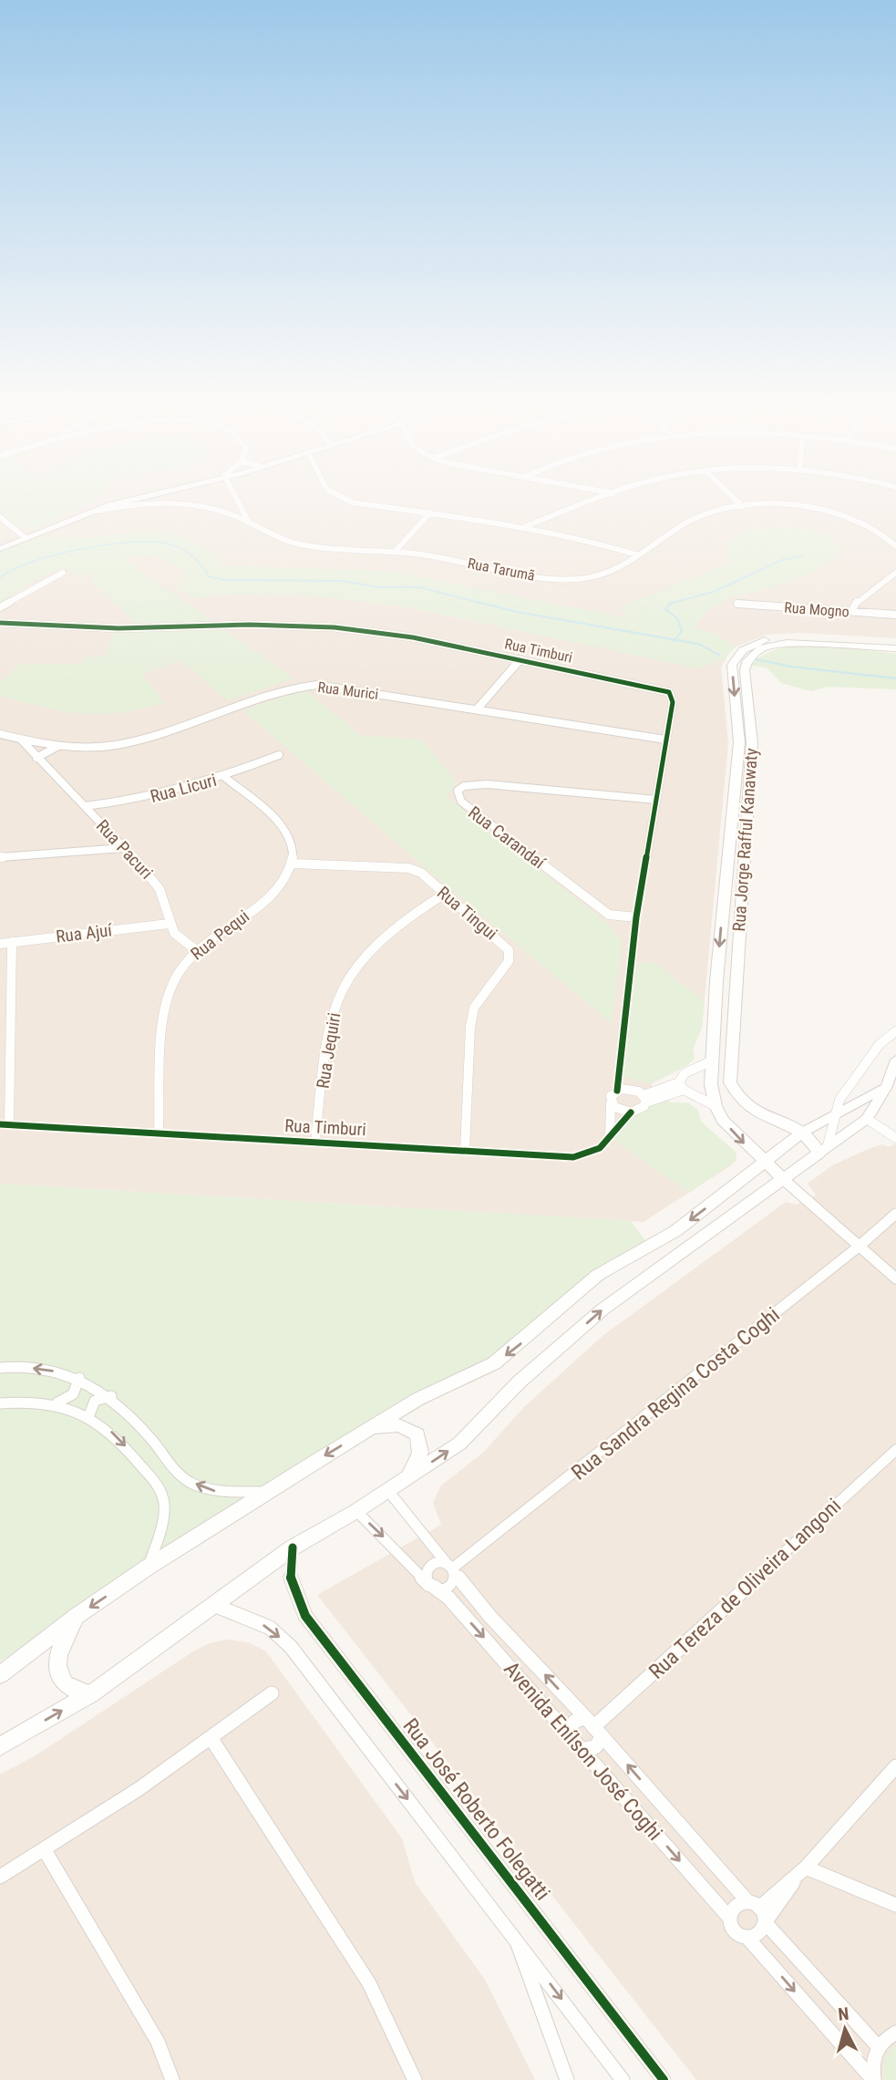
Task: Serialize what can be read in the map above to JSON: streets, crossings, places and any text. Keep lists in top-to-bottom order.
{
  "streets": {
    "main road": ["Rua Jorge Rafful Kanawaty"],
    "street": [
      "Rua Tarumã",
      "Rua Mogno",
      "Rua Timburi",
      "Rua Murici",
      "Rua Licuri",
      "Rua Carandaí",
      "Rua Pacuri",
      "Rua Tingui",
      "Rua Ajuí",
      "Rua Pequi",
      "Rua Jequiri",
      "Rua Sandra Regina Costa Coghi",
      "Rua Tereza de Oliveira Langoni",
      "Avenida Enílson José Coghi",
      "Rua José Roberto Folegatti"
    ]
  },
  "crossings": [
    ["Rua Timburi", "Rua Murici"],
    ["Rua Timburi", "Rua Carandaí"],
    ["Rua Timburi", "Rua Tingui"],
    ["Rua Timburi", "Rua Pequi"],
    ["Rua Timburi", "Rua Jequiri"],
    ["Rua Murici", "Rua Pacuri"],
    ["Rua Licuri", "Rua Pacuri"],
    ["Rua Pacuri", "Rua Ajuí"],
    ["Rua Pacuri", "Rua Pequi"],
    ["Rua Tingui", "Rua Pequi"],
    ["Rua Tingui", "Rua Jequiri"],
    ["Rua Sandra Regina Costa Coghi", "Avenida Enílson José Coghi"],
    ["Rua Tereza de Oliveira Langoni", "Avenida Enílson José Coghi"]
  ],
  "north": "top"
}
